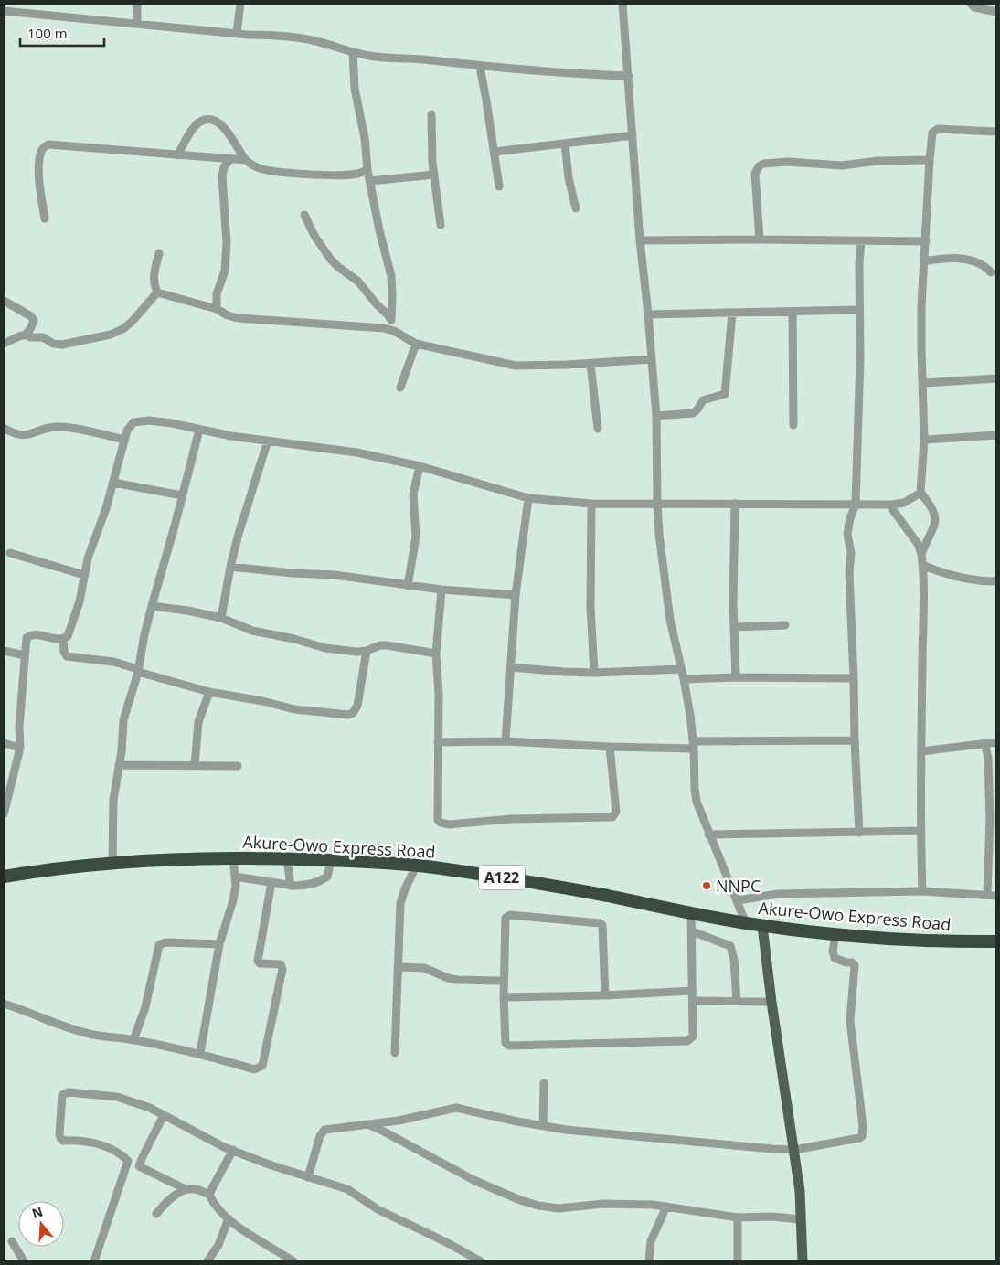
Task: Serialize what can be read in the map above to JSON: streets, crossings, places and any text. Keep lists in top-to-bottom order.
{
  "streets": {
    "highway": ["Akure-Owo Express Road", "A122"]
  },
  "places": ["NNPC"],
  "scale_bar": "100 m",
  "north": "top"
}
